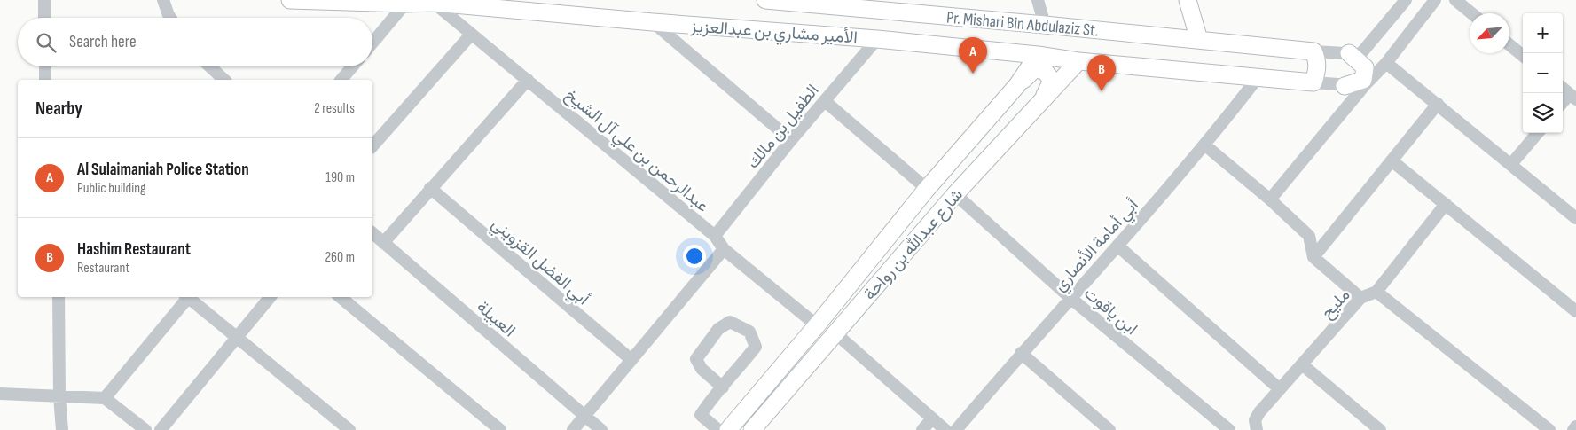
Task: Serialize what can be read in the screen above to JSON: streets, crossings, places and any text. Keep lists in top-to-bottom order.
{
  "streets": {
    "street": [
      "Pr. Mishari Bin Abdulaziz St.",
      "الأمير مشاري بن عبدالعزيز",
      "الطفيل بن مالك",
      "عبدالرحمن بن علي آل الشيخ",
      "شارع عبدالله بن رواحة",
      "أبي أمامة الأنصاري",
      "أبي الفضل القزويني",
      "مليح",
      "ابن ياقوت",
      "العبيلة"
    ]
  },
  "crossings": [
    ["الأمير مشاري بن عبدالعزيز", "الطفيل بن مالك"],
    ["الأمير مشاري بن عبدالعزيز", "عبدالرحمن بن علي آل الشيخ"],
    ["الأمير مشاري بن عبدالعزيز", "شارع عبدالله بن رواحة"],
    ["الأمير مشاري بن عبدالعزيز", "أبي أمامة الأنصاري"],
    ["الطفيل بن مالك", "عبدالرحمن بن علي آل الشيخ"],
    ["عبدالرحمن بن علي آل الشيخ", "شارع عبدالله بن رواحة"],
    ["شارع عبدالله بن رواحة", "ابن ياقوت"],
    ["أبي أمامة الأنصاري", "ابن ياقوت"]
  ],
  "north": "bottom left",
  "page": {
    "map_buttons": ["+", "−"],
    "search": "Search here",
    "pins": ["A", "B"],
    "heading": ["Nearby", "2 results"],
    "list": [
      {
        "mark": "A",
        "name": "Al Sulaimaniah Police Station",
        "note": "Public building",
        "value": "190 m"
      },
      {
        "mark": "B",
        "name": "Hashim Restaurant",
        "note": "Restaurant",
        "value": "260 m"
      }
    ]
  }
}
